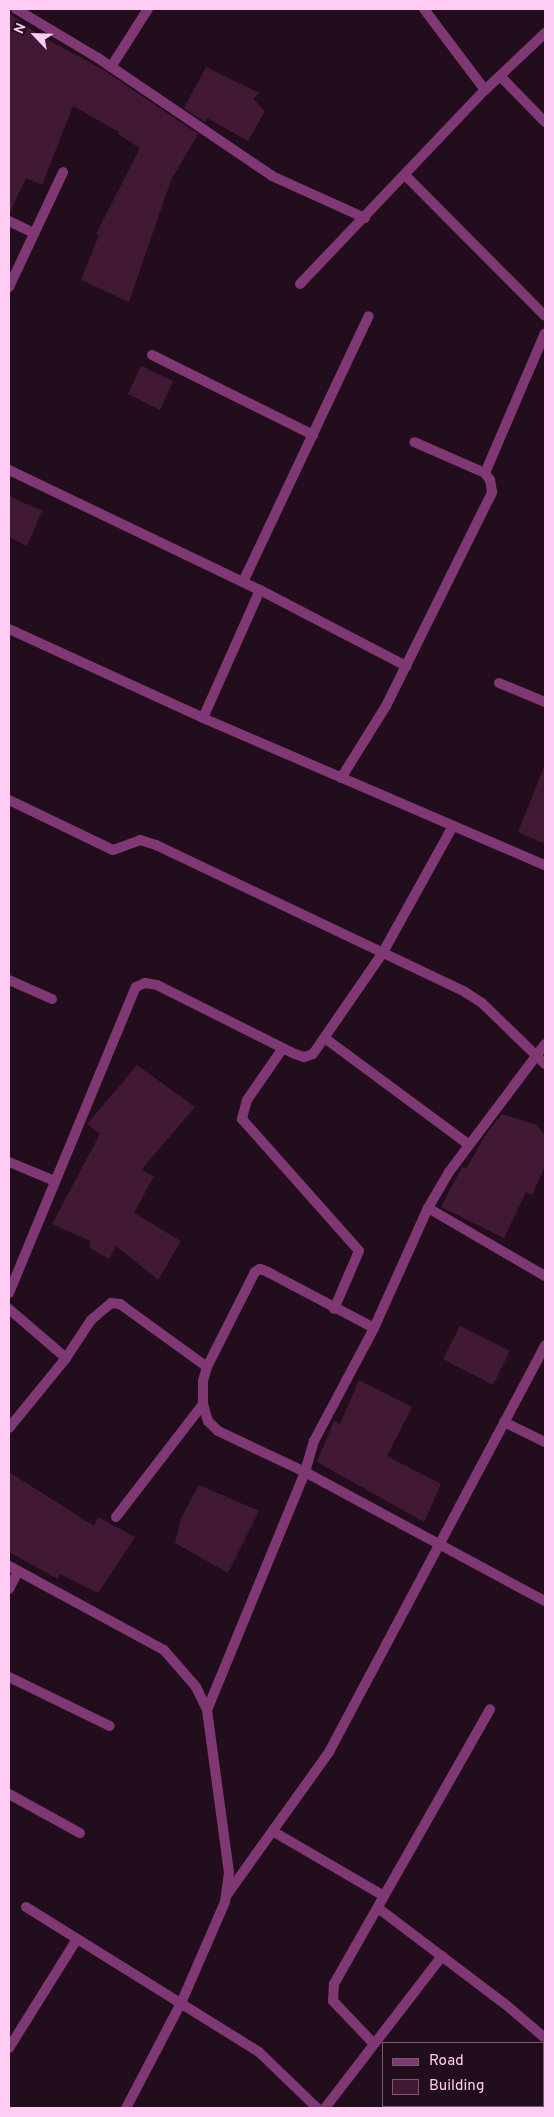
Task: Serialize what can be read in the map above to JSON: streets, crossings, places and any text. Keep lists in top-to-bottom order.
{
  "legend": ["Road", "Building"],
  "north": "top left"
}
